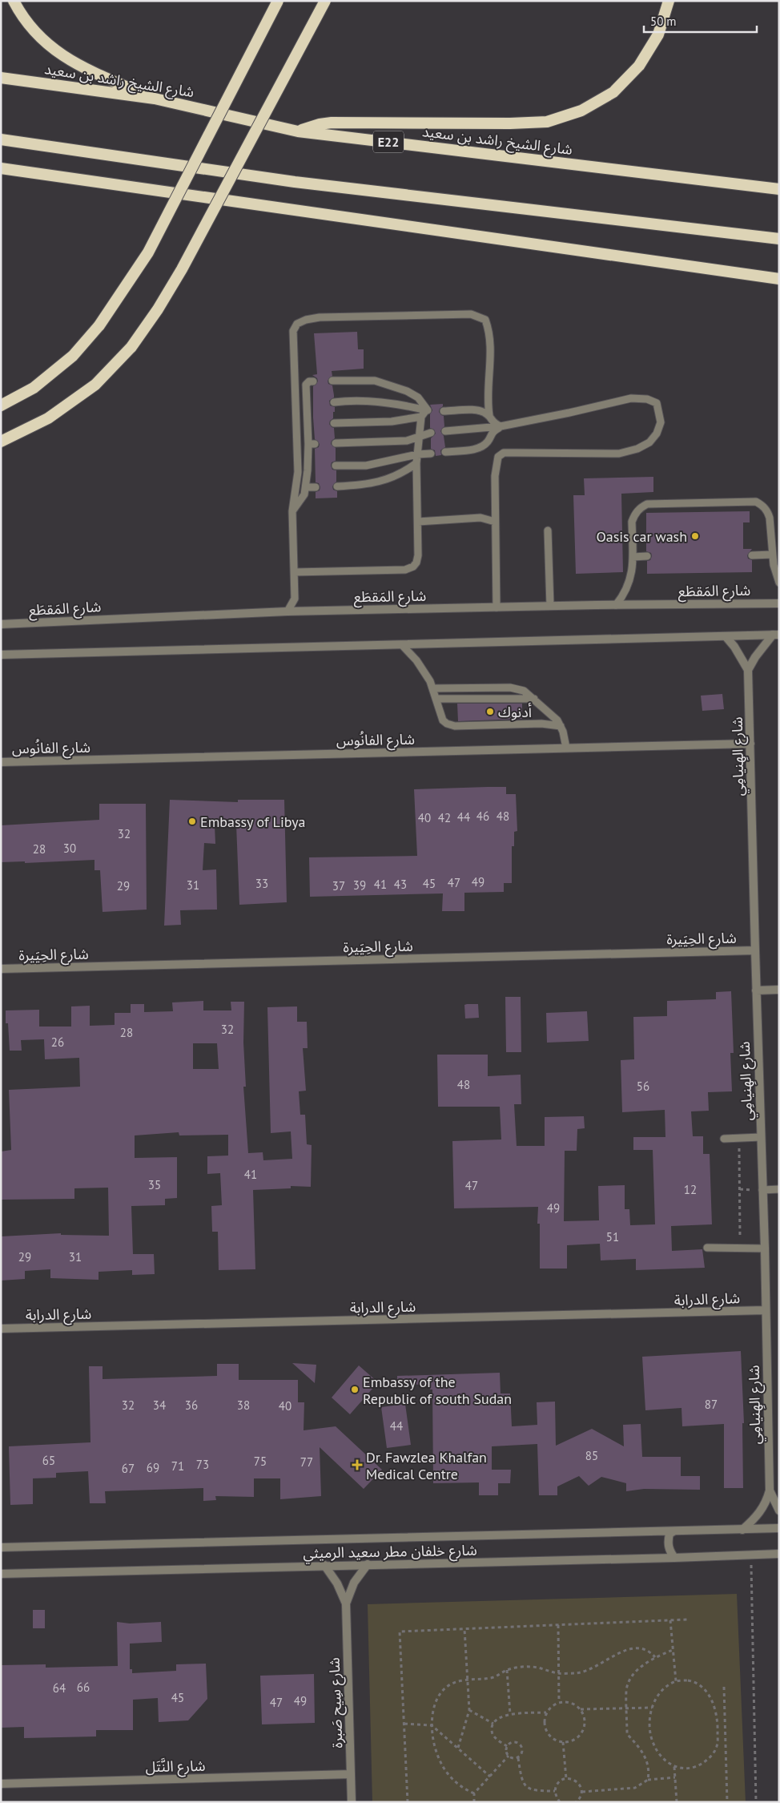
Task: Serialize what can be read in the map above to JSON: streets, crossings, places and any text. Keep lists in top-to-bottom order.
{
  "streets": {
    "highway": ["شارع الشيخ راشد بن سعيد", "E22"],
    "street": [
      "شارع المَقطَع",
      "شارع الفانُوس",
      "شارع الهِنيامِي",
      "شارع الحِيَيرة",
      "شارع الدرابة",
      "شارع خلفان مطر سعيد الرميثي",
      "شارع سِيح صَبرة",
      "شارع النَّتَل"
    ]
  },
  "crossings": [
    ["شارع الفانُوس", "شارع الهِنيامِي"],
    ["شارع الهِنيامِي", "شارع الحِيَيرة"],
    ["شارع الهِنيامِي", "شارع الدرابة"],
    ["شارع الهِنيامِي", "شارع خلفان مطر سعيد الرميثي"],
    ["شارع خلفان مطر سعيد الرميثي", "شارع سِيح صَبرة"],
    ["شارع سِيح صَبرة", "شارع النَّتَل"]
  ],
  "places": {
    "other": [
      "Oasis car wash",
      "أدنوك",
      "Embassy of Libya",
      "Embassy of the Republic of south Sudan"
    ],
    "health": ["Dr. Fawzlea Khalfan Medical Centre"]
  },
  "house_numbers": [
    "46",
    "48",
    "44",
    "40",
    "42",
    "32",
    "30",
    "28",
    "49",
    "47",
    "33",
    "45",
    "41",
    "43",
    "31",
    "39",
    "29",
    "37",
    "32",
    "28",
    "26",
    "48",
    "56",
    "41",
    "35",
    "47",
    "12",
    "49",
    "51",
    "29",
    "31",
    "87",
    "32",
    "34",
    "36",
    "38",
    "40",
    "44",
    "85",
    "65",
    "75",
    "77",
    "73",
    "71",
    "69",
    "67",
    "66",
    "64",
    "45",
    "49",
    "47"
  ],
  "scale_bar": "50 m"
}
